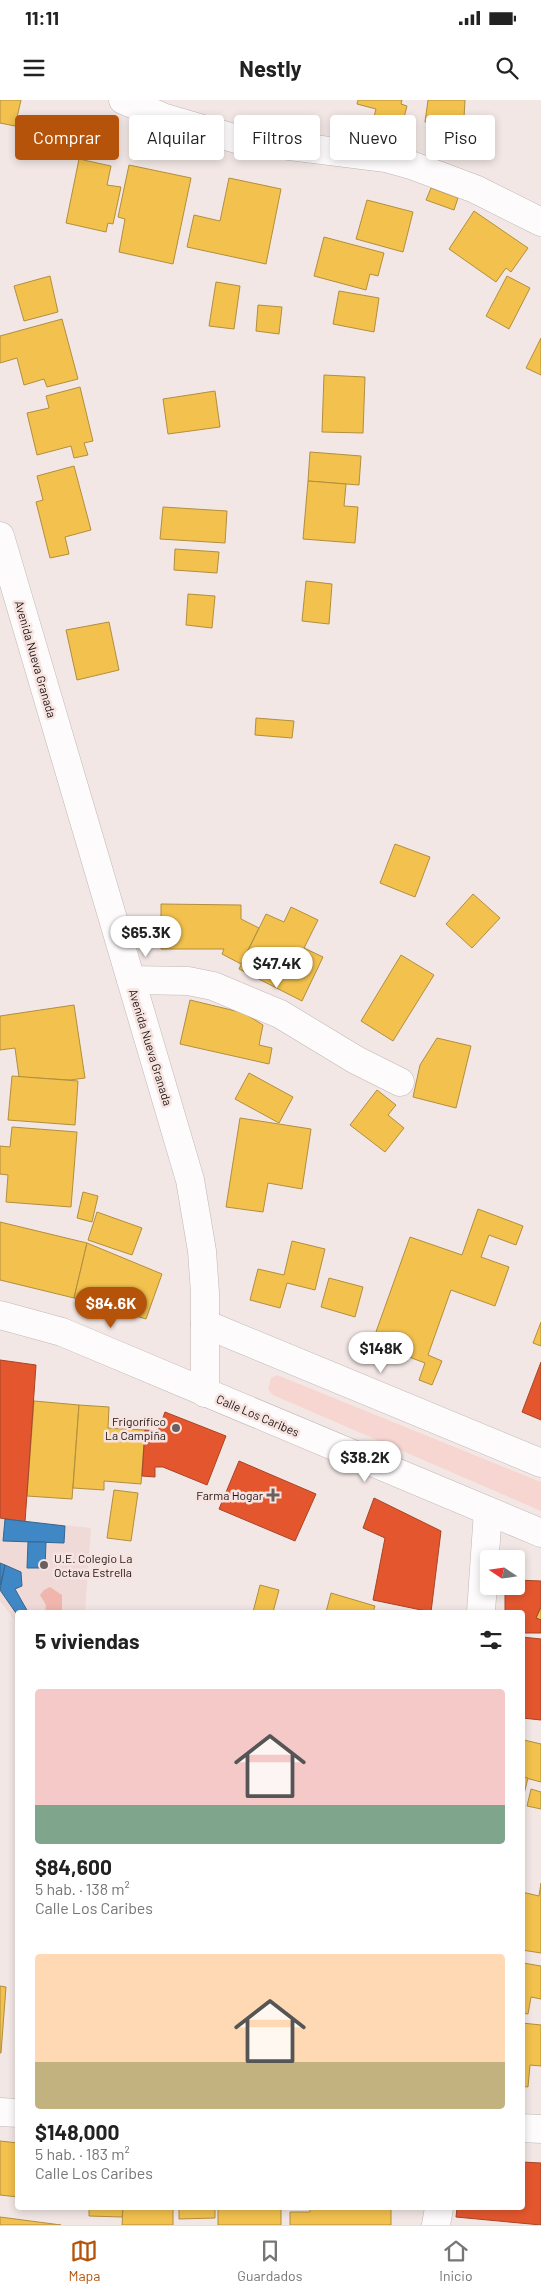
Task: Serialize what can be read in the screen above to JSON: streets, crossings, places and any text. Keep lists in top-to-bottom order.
{
  "streets": {
    "street": ["Avenida Nueva Granada", "Calle Los Caribes"]
  },
  "crossings": [
    ["Avenida Nueva Granada", "Calle Los Caribes"]
  ],
  "places": {
    "other": ["Frigorífico La Campiña", "U.E. Colegio La Octava Estrella"],
    "health": ["Farma Hogar"]
  },
  "north": "left",
  "page": {
    "status": "11:11",
    "header": "Nestly",
    "chip": [
      "Comprar",
      "Alquilar",
      "Filtros",
      "Nuevo",
      "Piso"
    ],
    "price": [
      "$65.3K",
      "$47.4K",
      "$84.6K",
      "$148K",
      "$38.2K"
    ],
    "heading": "5 viviendas",
    "list": [
      {
        "name": "$84,600",
        "note": "5 hab. · 138 m² · Calle Los Caribes"
      },
      {
        "name": "$148,000",
        "note": "5 hab. · 183 m² · Calle Los Caribes"
      }
    ],
    "tabs": ["Mapa", "Guardados", "Inicio"]
  }
}
